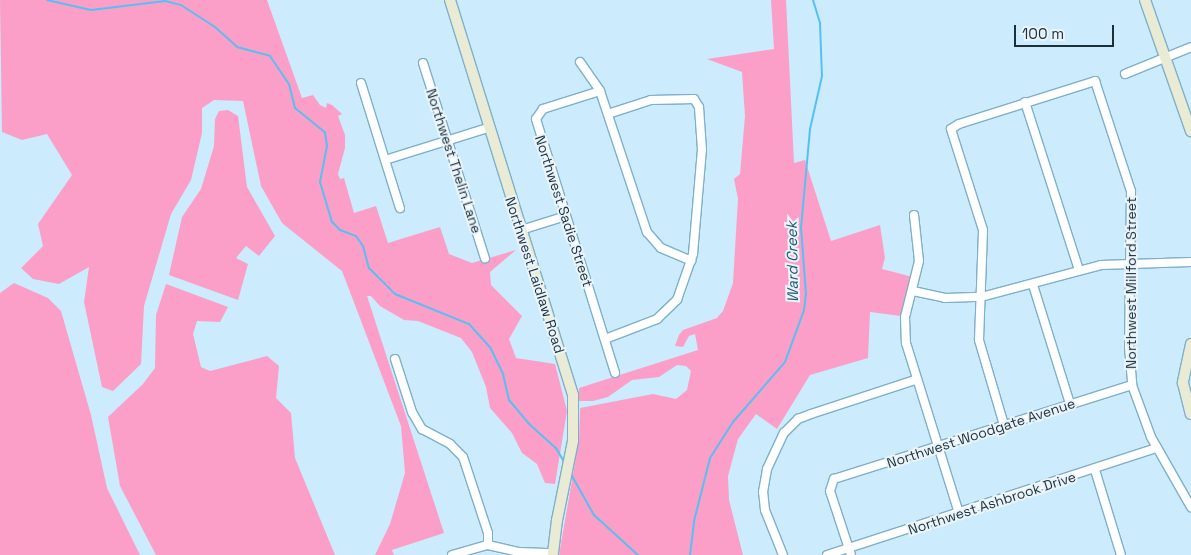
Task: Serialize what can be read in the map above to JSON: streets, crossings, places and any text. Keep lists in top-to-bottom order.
{
  "streets": {
    "street": [
      "Northwest Thelin Lane",
      "Northwest Sadie Street",
      "Northwest Laidlaw Road",
      "Northwest Millford Street",
      "Northwest Woodgate Avenue",
      "Northwest Ashbrook Drive"
    ]
  },
  "crossings": [
    ["Northwest Millford Street", "Northwest Woodgate Avenue"],
    ["Northwest Millford Street", "Northwest Ashbrook Drive"],
    ["Northwest Woodgate Avenue", "Northwest Ashbrook Drive"]
  ],
  "water": ["Ward Creek"],
  "scale_bar": "100 m"
}
